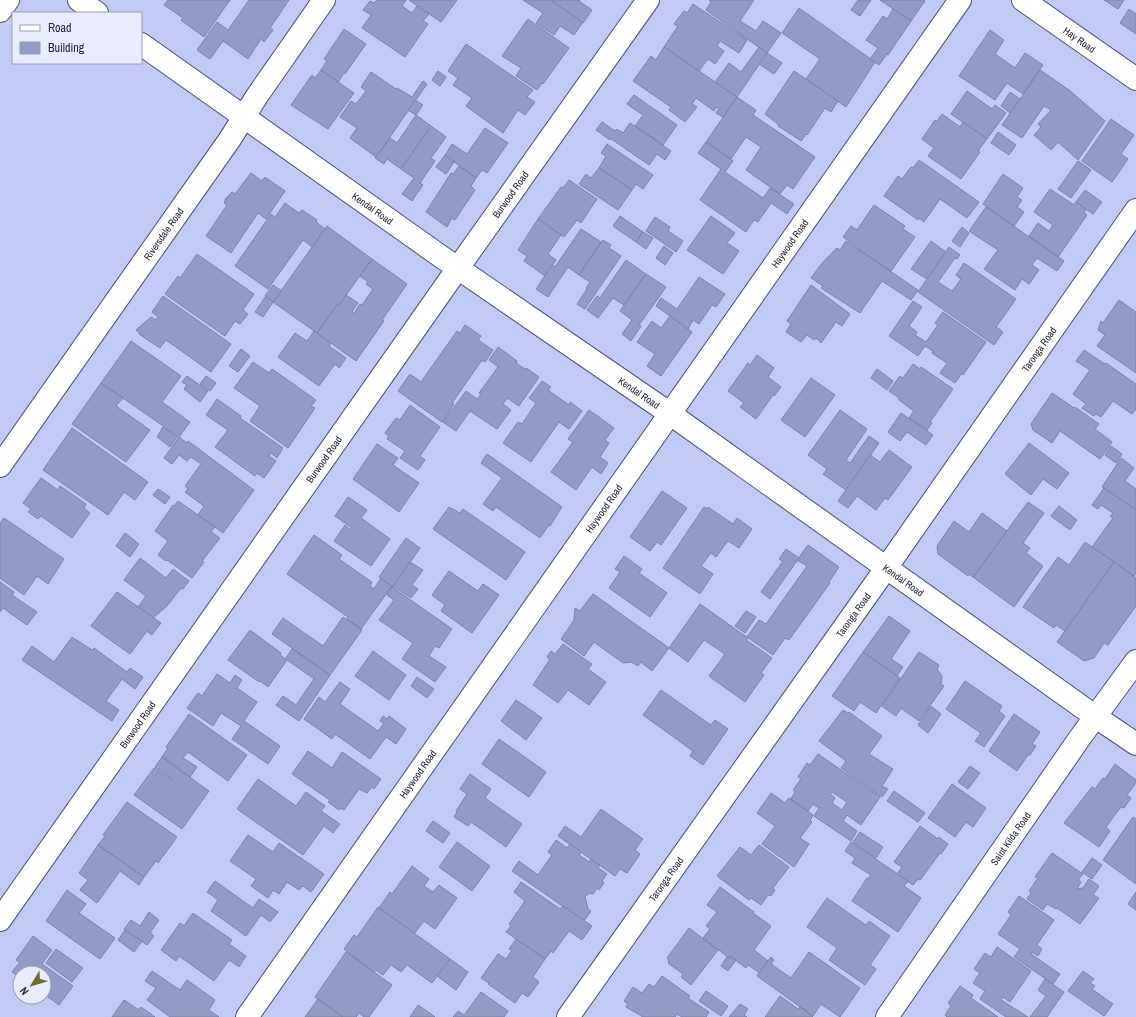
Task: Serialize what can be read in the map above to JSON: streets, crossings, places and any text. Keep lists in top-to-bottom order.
{
  "streets": {
    "street": [
      "Hay Road",
      "Burwood Road",
      "Kendal Road",
      "Riversdale Road",
      "Haywood Road",
      "Taronga Road",
      "Saint Kilda Road"
    ]
  },
  "crossings": [
    ["Burwood Road", "Kendal Road"],
    ["Kendal Road", "Riversdale Road"],
    ["Kendal Road", "Haywood Road"],
    ["Kendal Road", "Taronga Road"],
    ["Kendal Road", "Saint Kilda Road"]
  ],
  "legend": ["Road", "Building"],
  "north": "bottom left"
}
